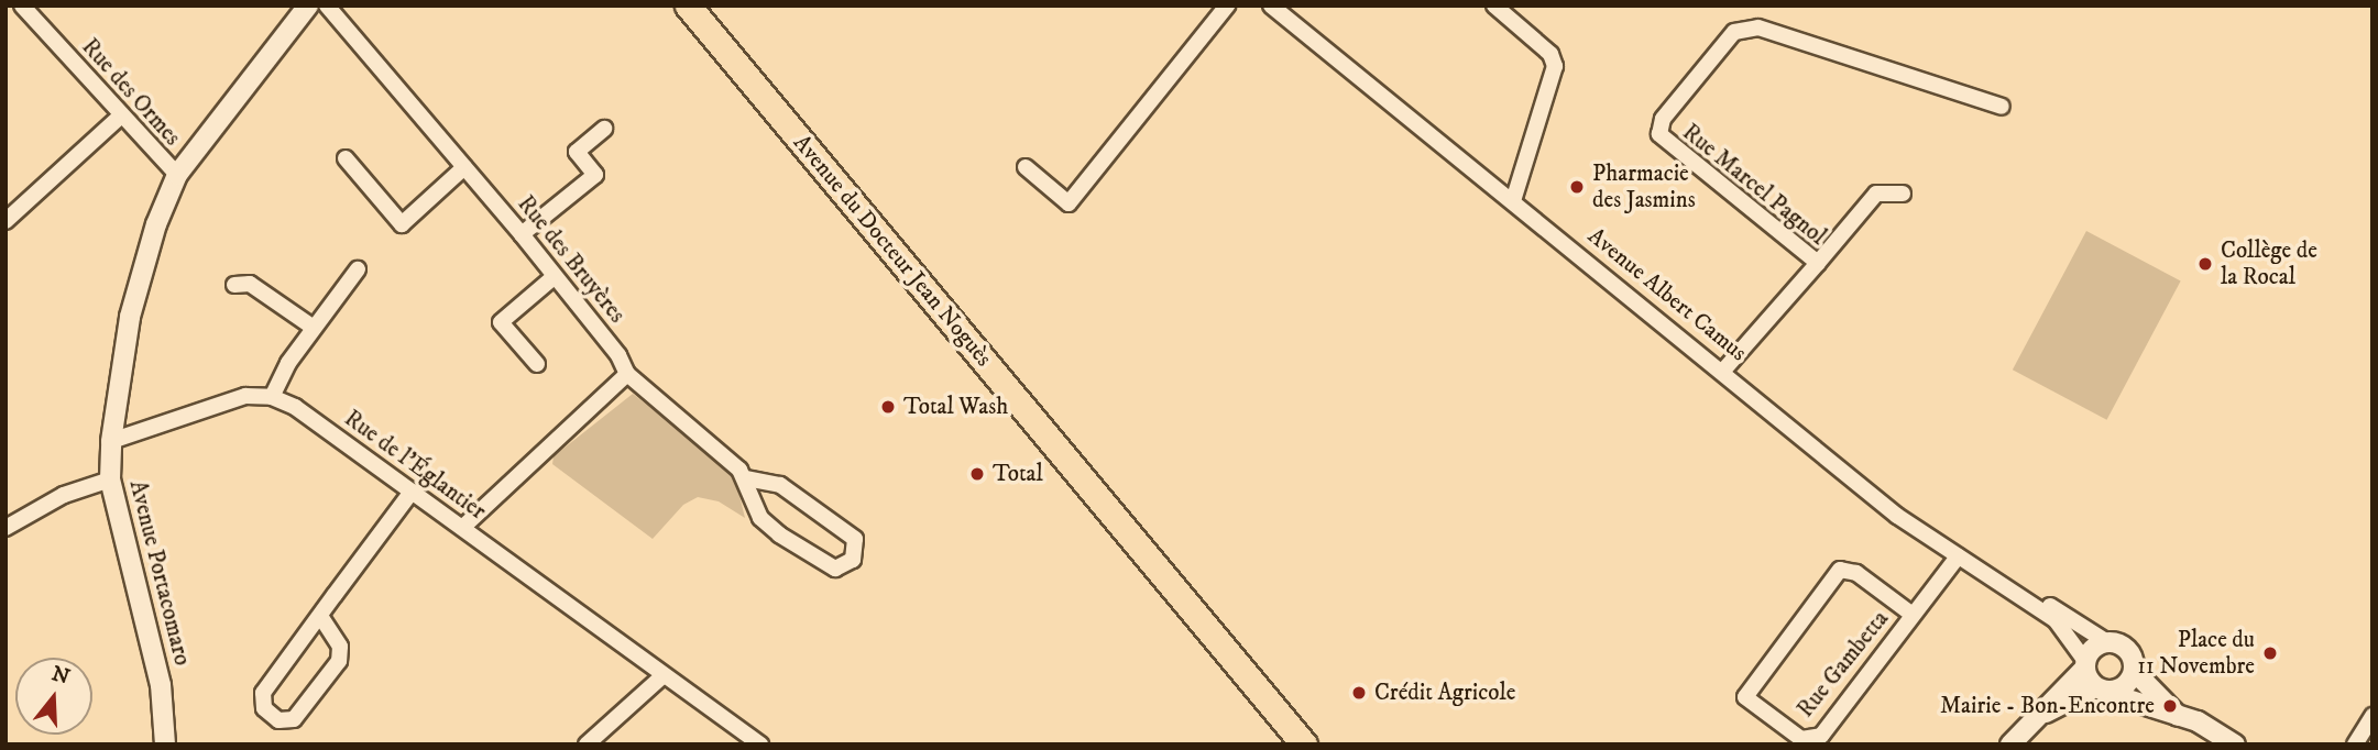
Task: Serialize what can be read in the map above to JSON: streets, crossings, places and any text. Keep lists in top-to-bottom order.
{
  "streets": {
    "main road": ["Avenue du Docteur Jean Noguès"],
    "street": [
      "Rue des Ormes",
      "Rue Marcel Pagnol",
      "Rue des Bruyères",
      "Avenue Albert Camus",
      "Rue de l'Églantier",
      "Avenue Portacomaro",
      "Rue Gambetta"
    ]
  },
  "crossings": [
    ["Rue des Ormes", "Avenue Portacomaro"],
    ["Rue Marcel Pagnol", "Avenue Albert Camus"],
    ["Avenue Albert Camus", "Rue Gambetta"]
  ],
  "places": [
    "Pharmacie des Jasmins",
    "Collège de la Rocal",
    "Total Wash",
    "Total",
    "Place du 11 Novembre",
    "Crédit Agricole",
    "Mairie - Bon-Encontre"
  ],
  "north": "top"
}
